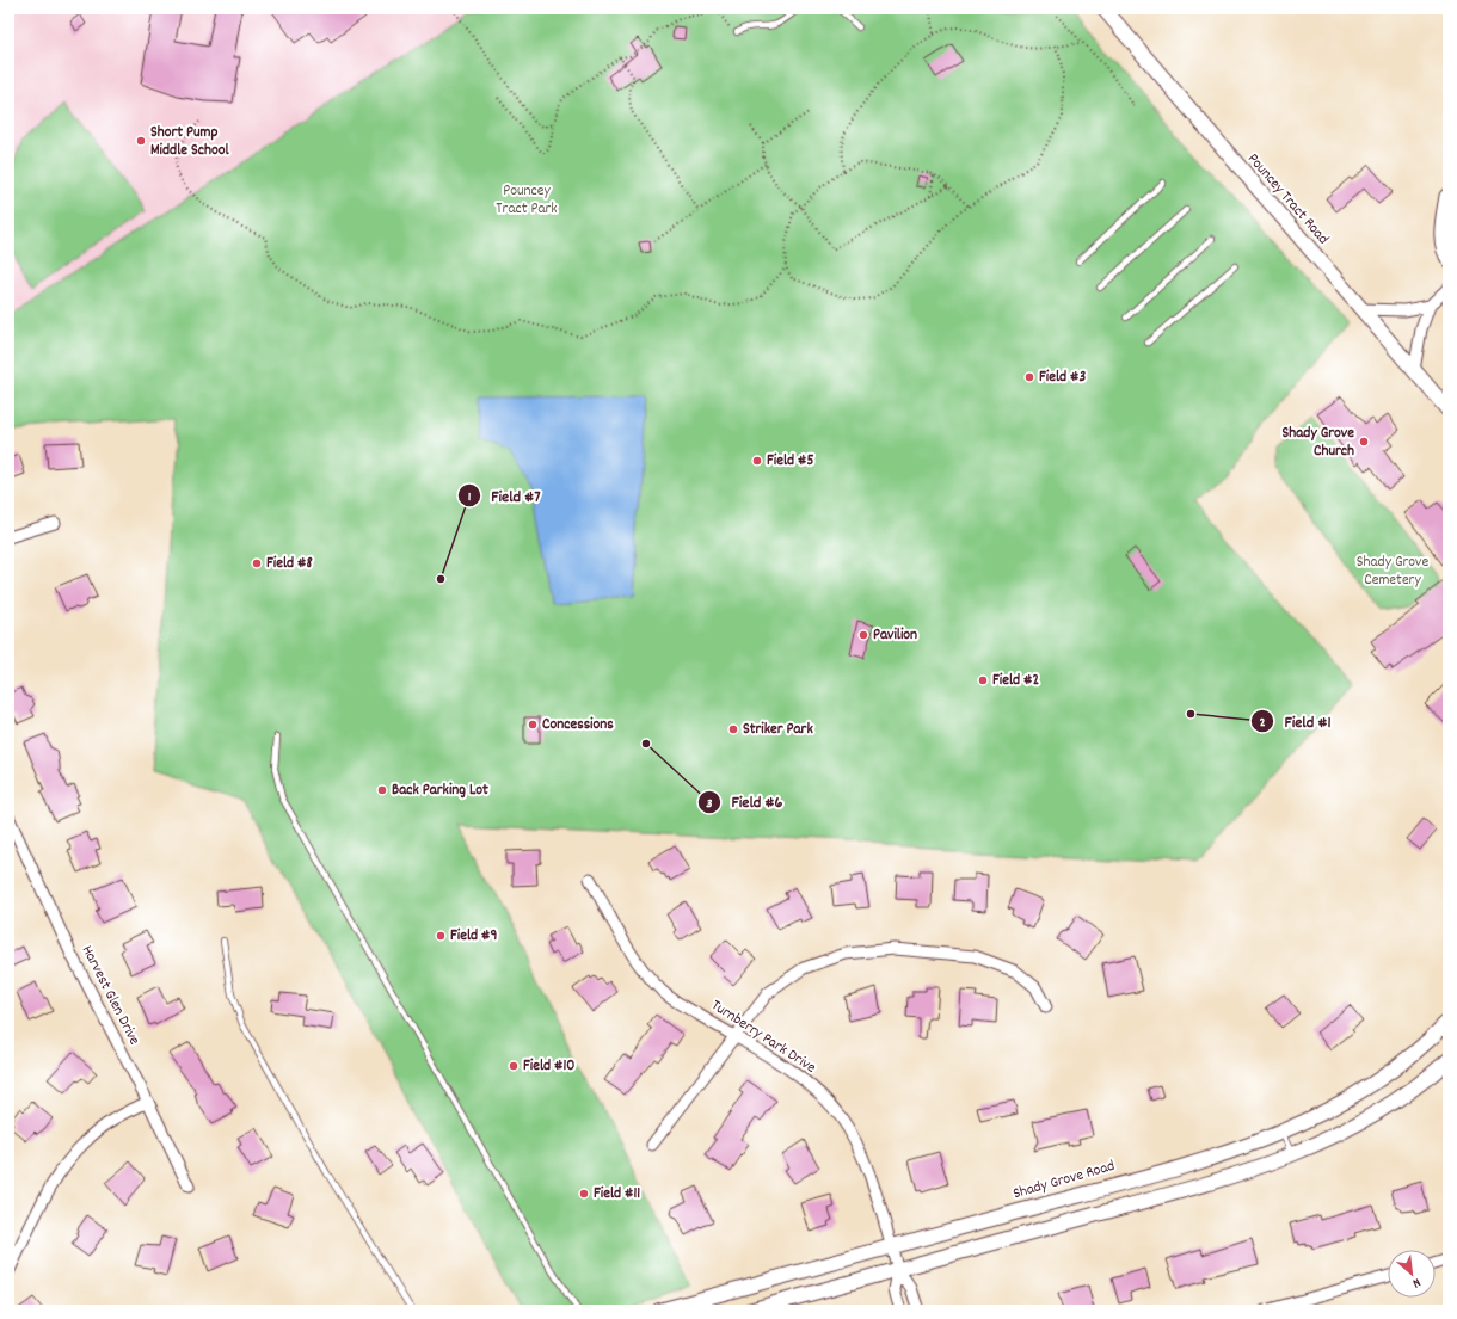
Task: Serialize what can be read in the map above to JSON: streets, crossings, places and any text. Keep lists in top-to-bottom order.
{
  "streets": {
    "main road": ["Pouncey Tract Road", "Shady Grove Road"],
    "street": ["Harvest Glen Drive", "Turnberry Park Drive"]
  },
  "crossings": [
    ["Turnberry Park Drive", "Shady Grove Road"]
  ],
  "parks": ["Pouncey Tract Park", "Shady Grove Cemetery"],
  "places": [
    "Short Pump Middle School",
    "Field #3",
    "Shady Grove Church",
    "Field #5",
    "Field #8",
    "Field #7",
    "Pavilion",
    "Field #2",
    "Field #1",
    "Concessions",
    "Striker Park",
    "Field #6",
    "Back Parking Lot",
    "Field #9",
    "Field #10",
    "Field #11"
  ],
  "north": "bottom right"
}
